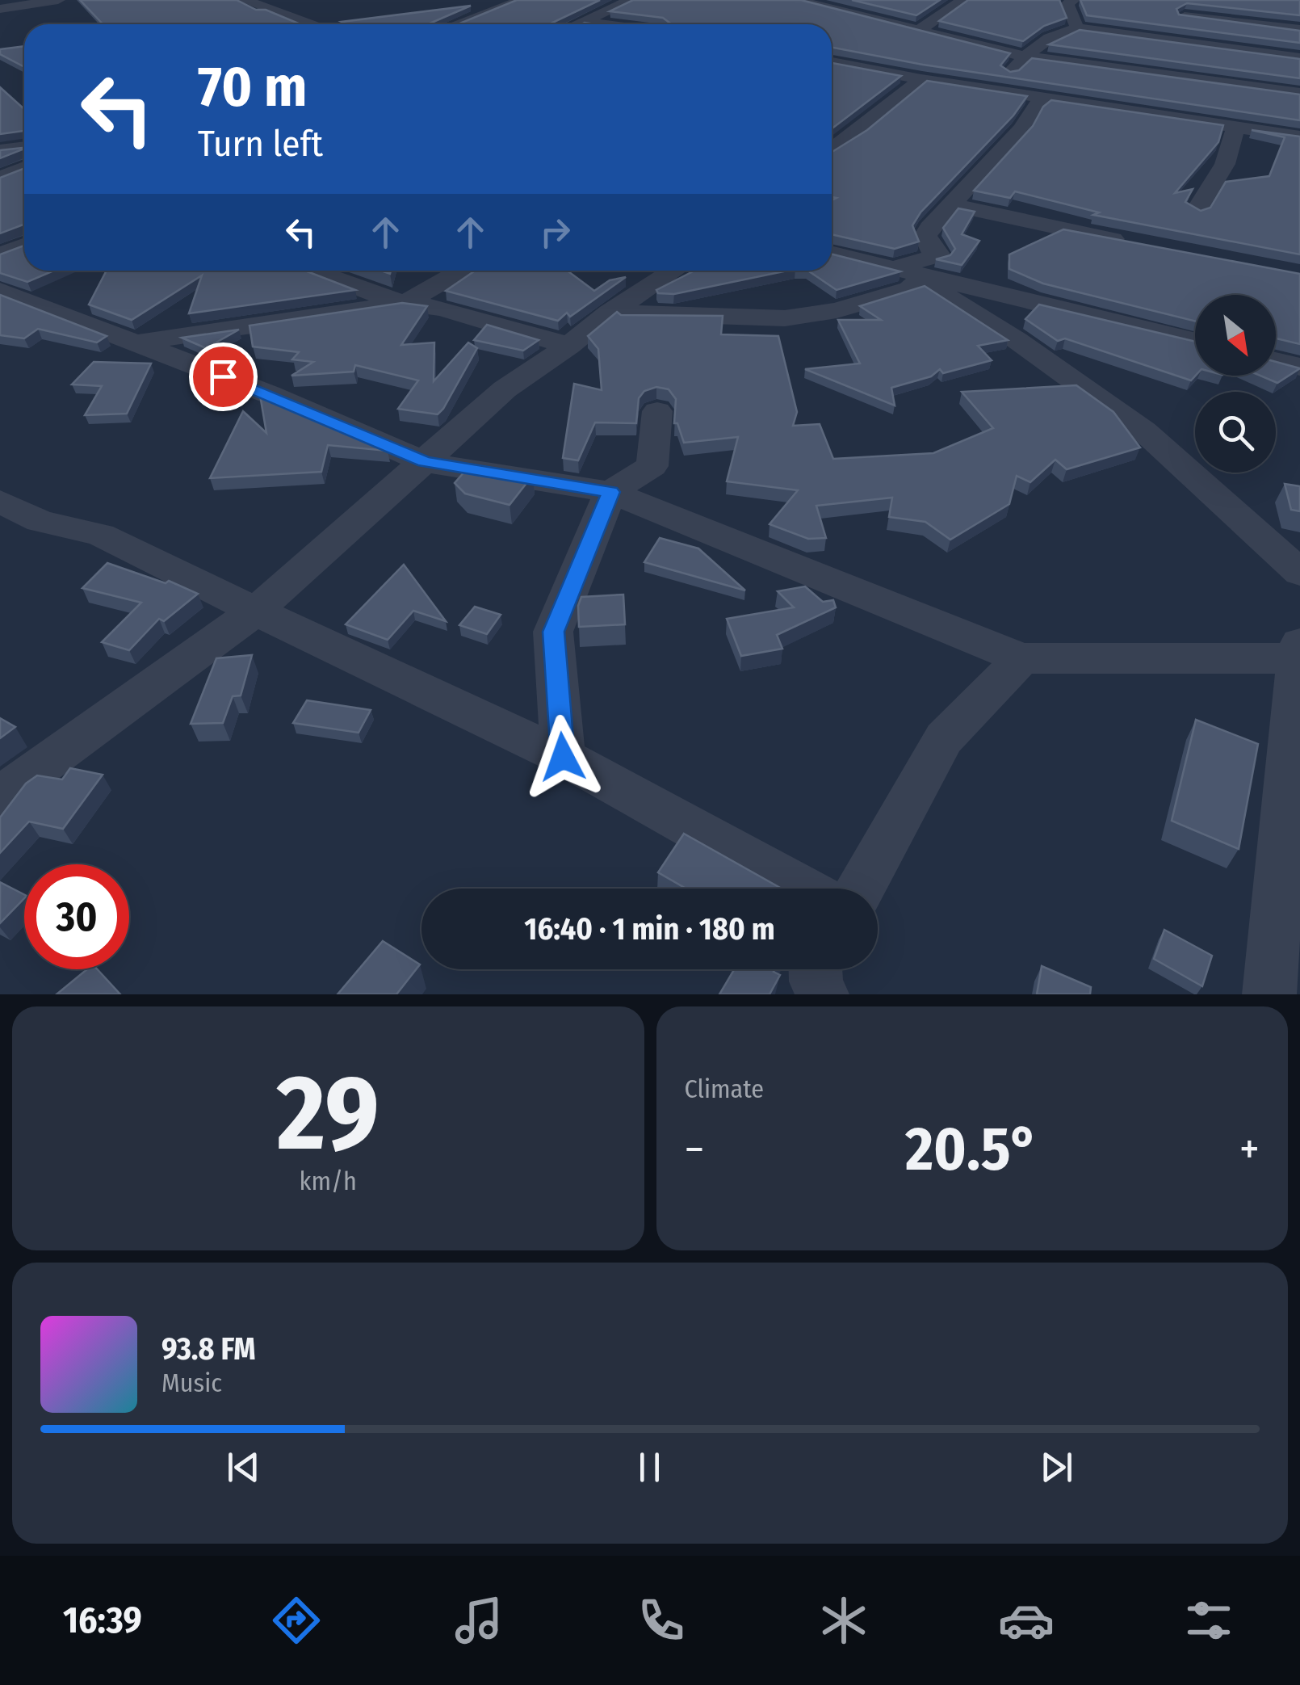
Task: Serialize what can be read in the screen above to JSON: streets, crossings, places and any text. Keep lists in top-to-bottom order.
{
  "north": "bottom right",
  "page": {
    "turn": ["70 m", "Turn left"],
    "limit": "30",
    "trip": "16:40 · 1 min · 180 m",
    "tile": [
      ["29", "km/h"],
      "Climate"
    ],
    "heat": ["−", "20.5°", "+"],
    "song": ["93.8 FM", "Music"],
    "tabs": "16:39"
  }
}
